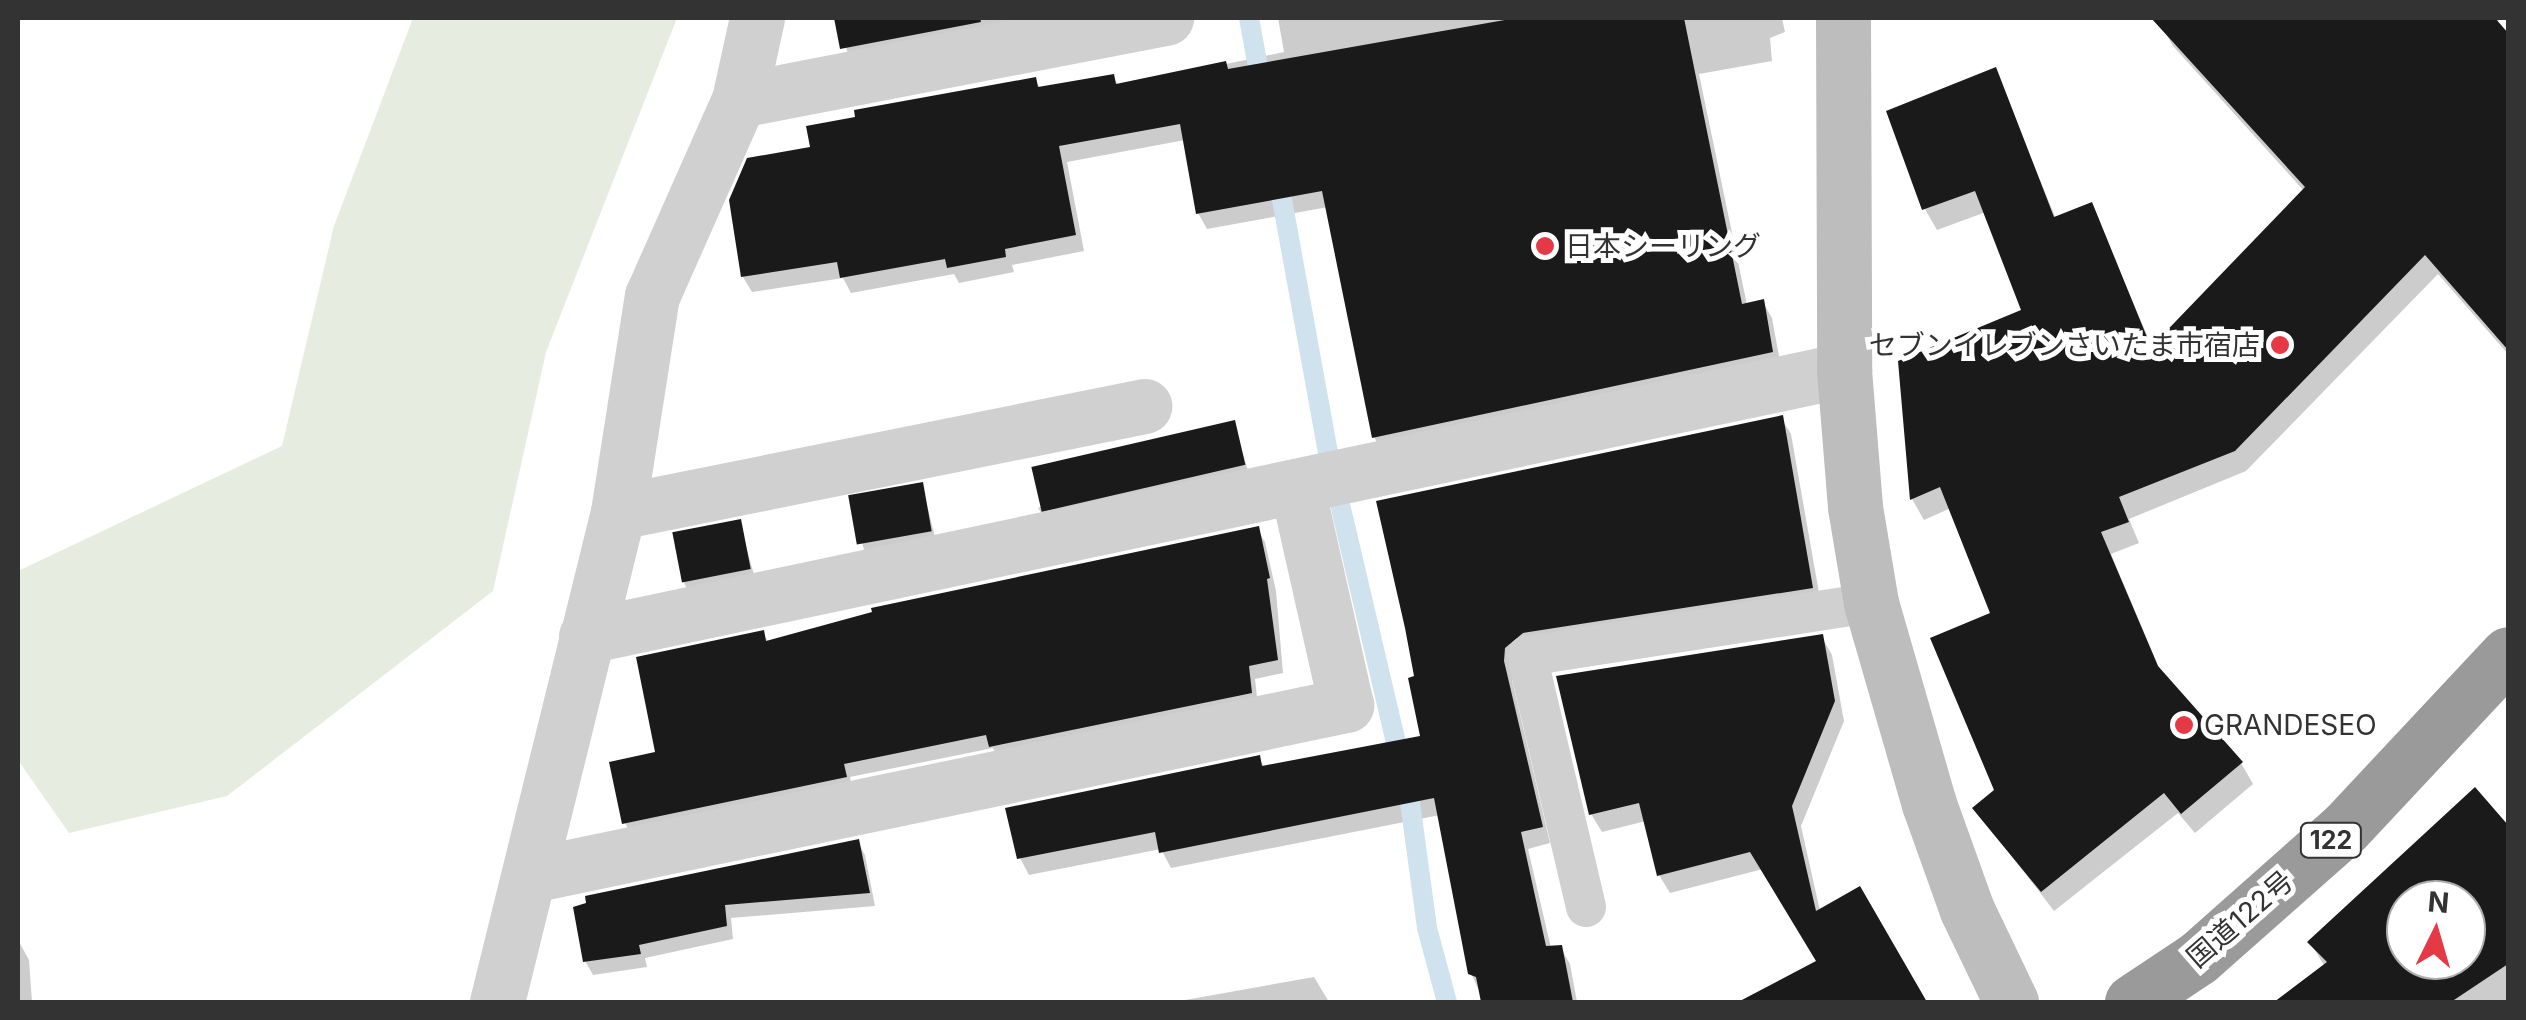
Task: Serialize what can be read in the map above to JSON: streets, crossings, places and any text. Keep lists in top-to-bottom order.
{
  "streets": {
    "highway": ["122", "国道122号"]
  },
  "places": ["日本シーリング", "セブンイレブンさいたま市宿店", "GRANDESEO"],
  "north": "top"
}
